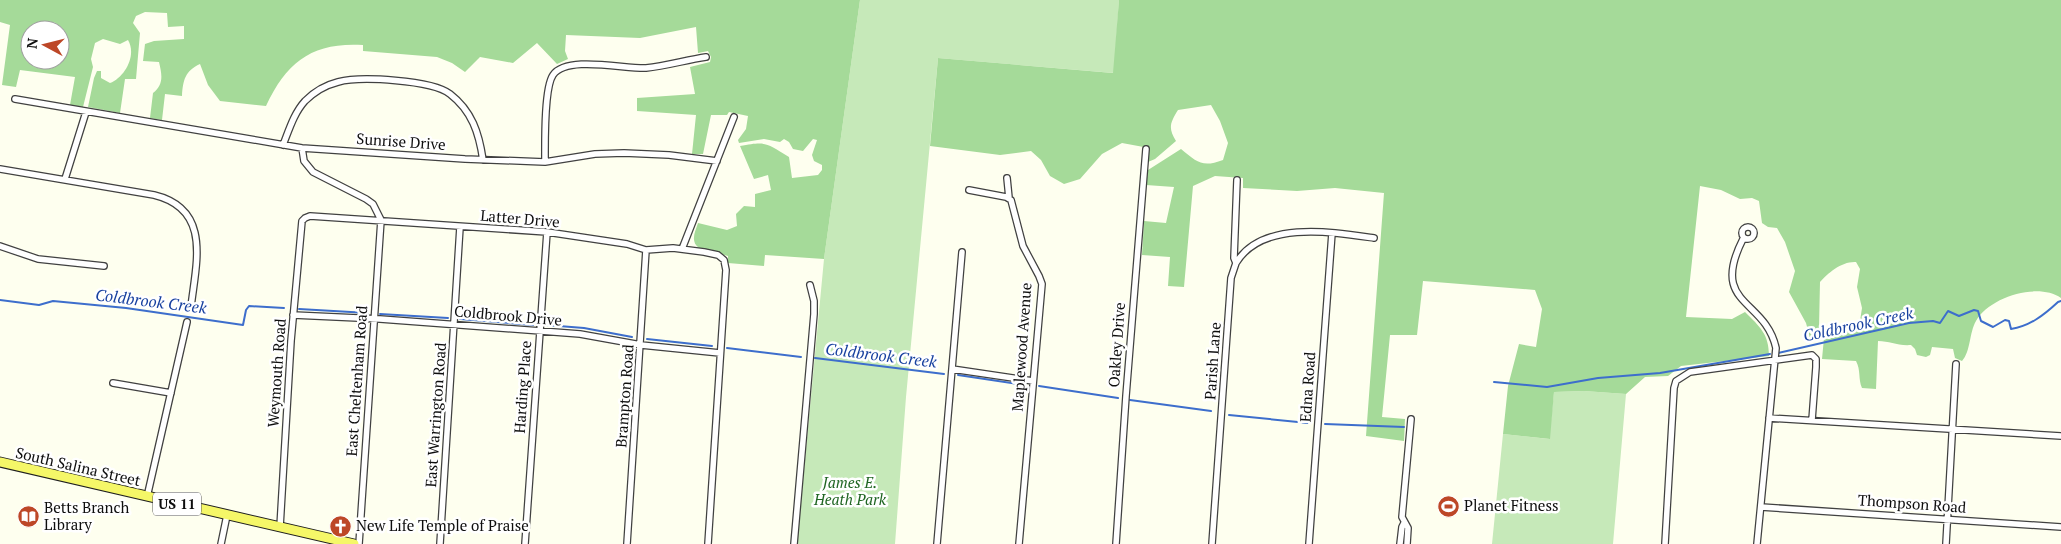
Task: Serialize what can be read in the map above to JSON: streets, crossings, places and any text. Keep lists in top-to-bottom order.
{
  "streets": {
    "main road": ["South Salina Street", "US 11"],
    "street": [
      "Sunrise Drive",
      "Latter Drive",
      "Coldbrook Drive",
      "Oakley Drive",
      "Maplewood Avenue",
      "Parish Lane",
      "Weymouth Road",
      "East Cheltenham Road",
      "Harding Place",
      "Edna Road",
      "Brampton Road",
      "East Warrington Road",
      "Thompson Road"
    ]
  },
  "crossings": [
    ["Latter Drive", "Coldbrook Drive"],
    ["Latter Drive", "Weymouth Road"],
    ["Latter Drive", "East Cheltenham Road"],
    ["Latter Drive", "Harding Place"],
    ["Latter Drive", "Brampton Road"],
    ["Latter Drive", "East Warrington Road"],
    ["Coldbrook Drive", "Weymouth Road"],
    ["Coldbrook Drive", "East Cheltenham Road"],
    ["Coldbrook Drive", "Harding Place"],
    ["Coldbrook Drive", "Brampton Road"],
    ["Coldbrook Drive", "East Warrington Road"],
    ["Weymouth Road", "South Salina Street"]
  ],
  "water": ["Coldbrook Creek"],
  "parks": ["James E. Heath Park"],
  "places": {
    "sports": ["Planet Fitness"],
    "library": ["Betts Branch Library"],
    "church": ["New Life Temple of Praise"]
  },
  "north": "left"
}
